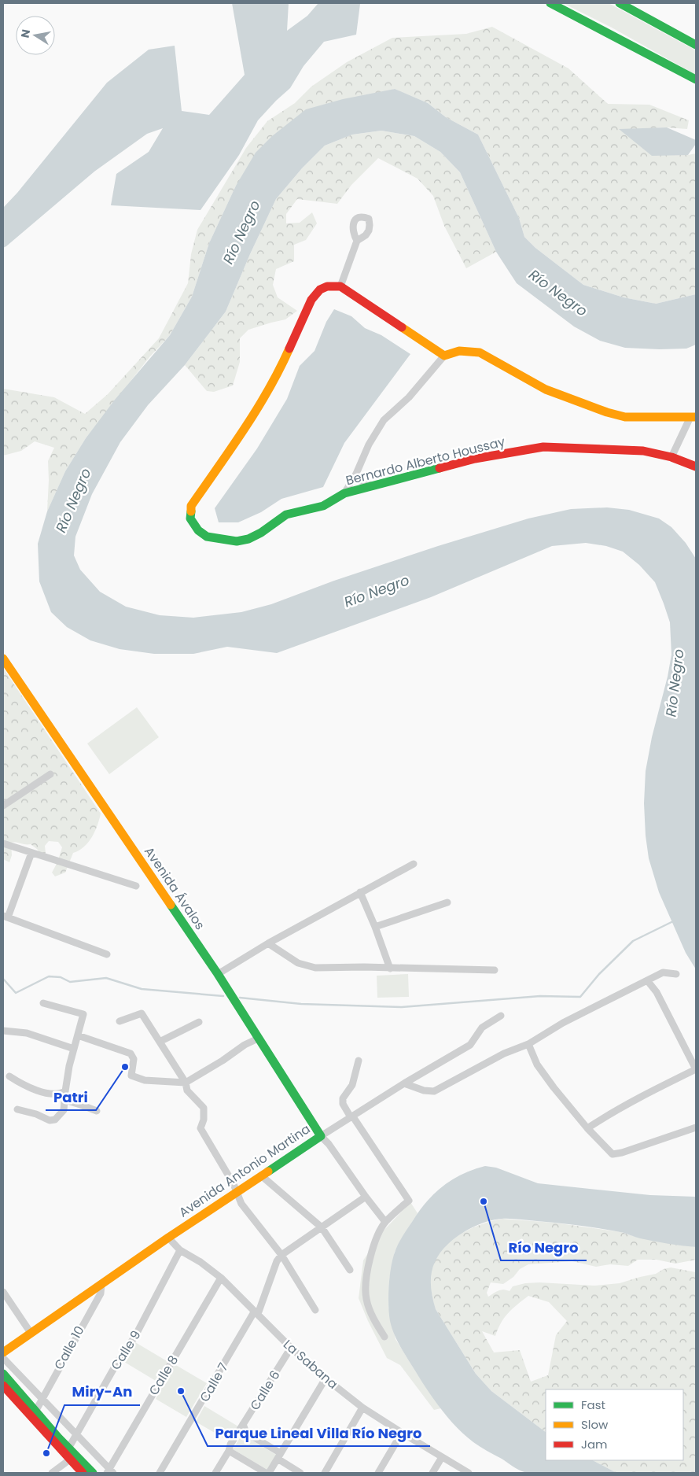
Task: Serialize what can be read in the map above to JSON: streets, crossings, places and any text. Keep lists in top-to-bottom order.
{
  "streets": {
    "street": [
      "Bernardo Alberto Houssay",
      "Avenida Ávalos",
      "Avenida Antonio Martina",
      "Calle 10",
      "Calle 9",
      "La Sabana",
      "Calle 8",
      "Calle 7",
      "Calle 6"
    ]
  },
  "crossings": [
    ["Avenida Ávalos", "Avenida Antonio Martina"],
    ["Avenida Antonio Martina", "Calle 10"],
    ["Avenida Antonio Martina", "La Sabana"],
    ["Calle 9", "La Sabana"],
    ["La Sabana", "Calle 8"],
    ["La Sabana", "Calle 7"],
    ["La Sabana", "Calle 6"]
  ],
  "water": ["Río Negro"],
  "places": [
    "Patri",
    "Río Negro",
    "Parque Lineal Villa Río Negro",
    "Miry-An"
  ],
  "legend": ["Fast", "Slow", "Jam"],
  "north": "left"
}
